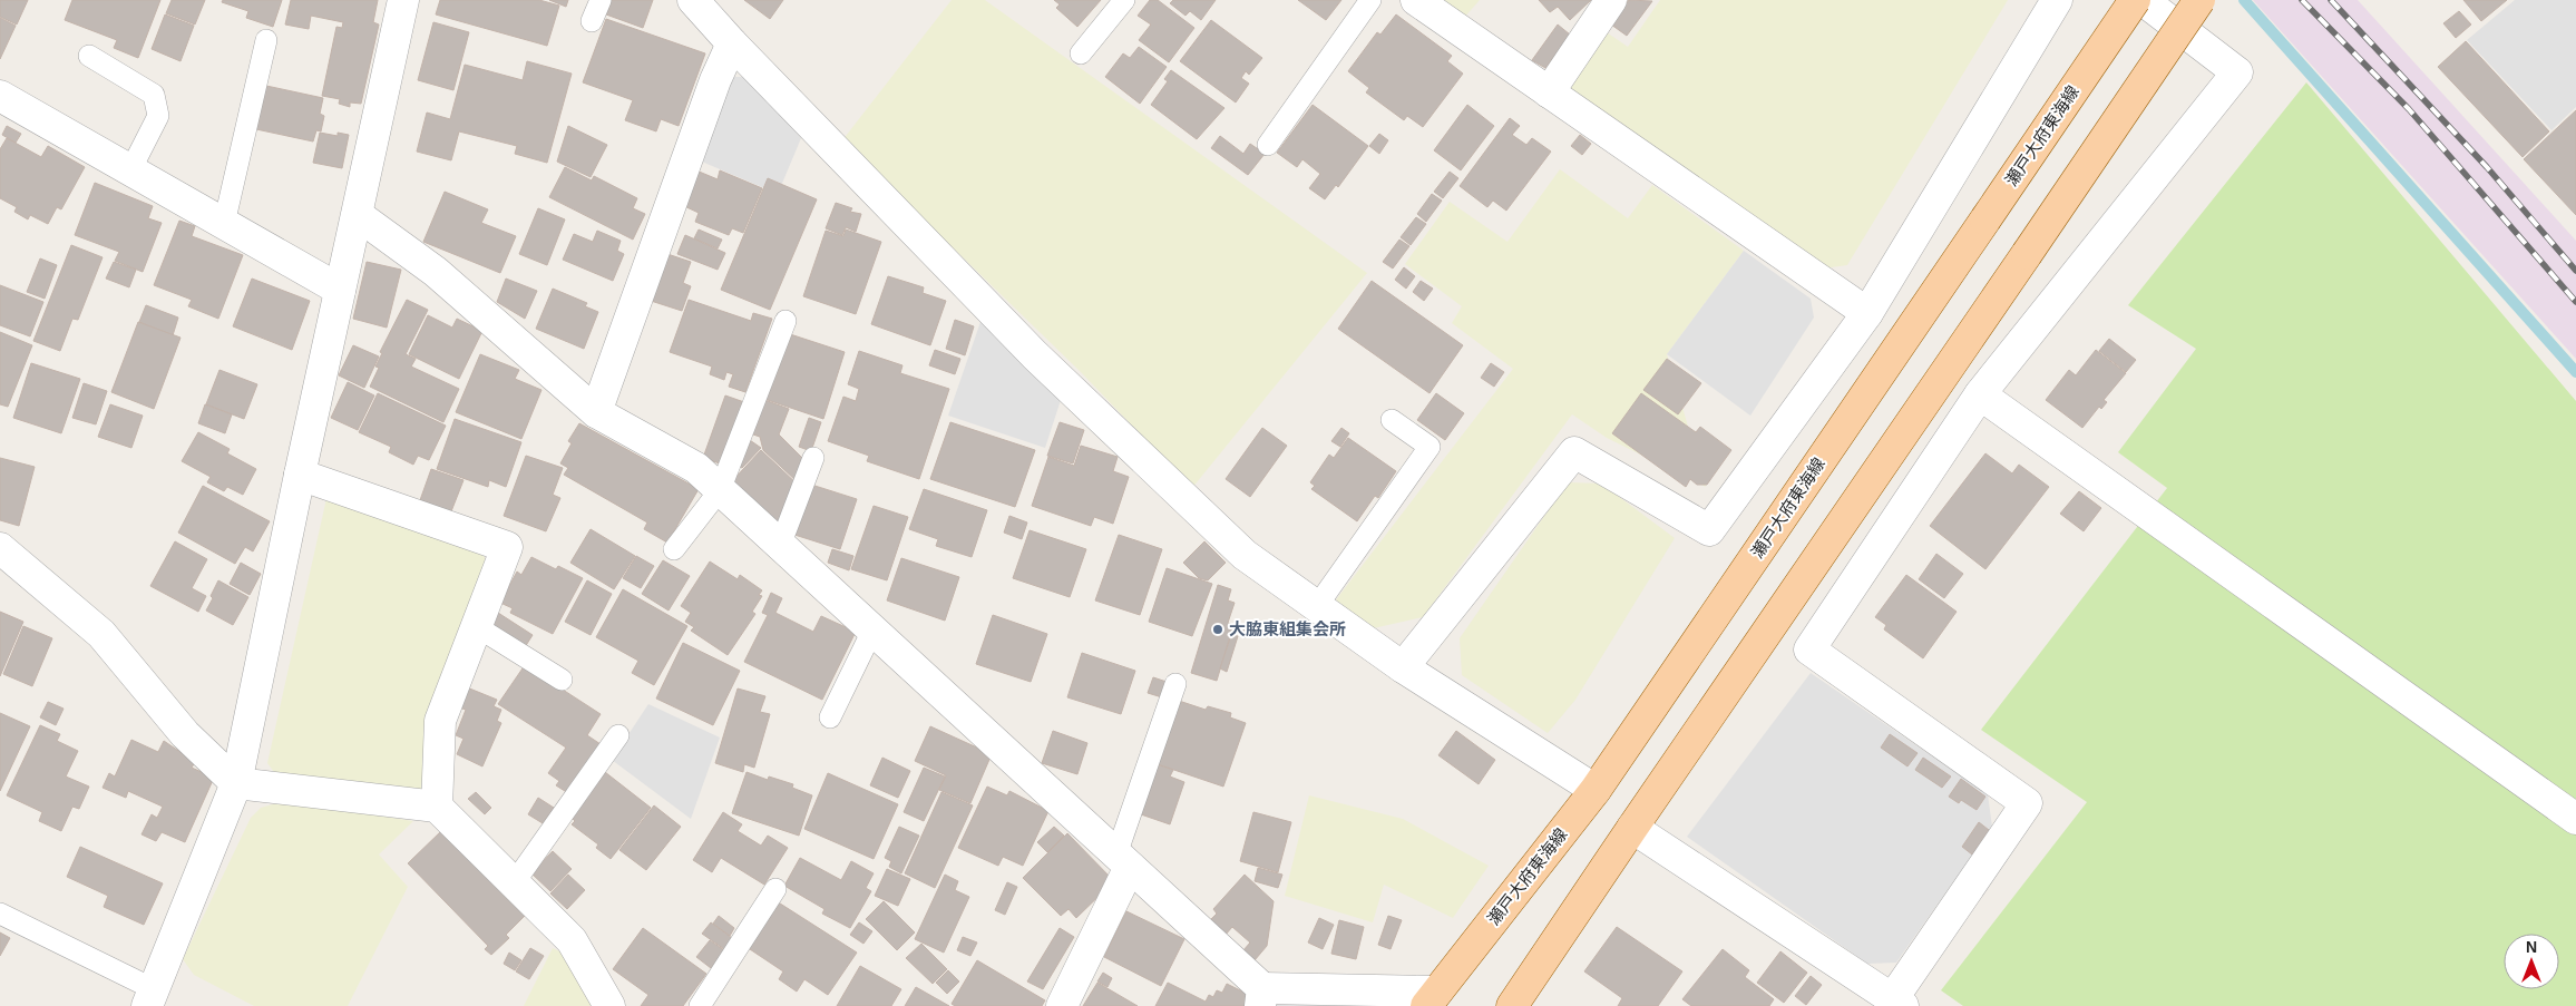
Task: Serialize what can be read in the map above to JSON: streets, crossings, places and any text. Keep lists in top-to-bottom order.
{
  "streets": {
    "main road": ["瀬戸大府東海線"]
  },
  "places": ["大脇東組集会所"],
  "north": "top"
}
